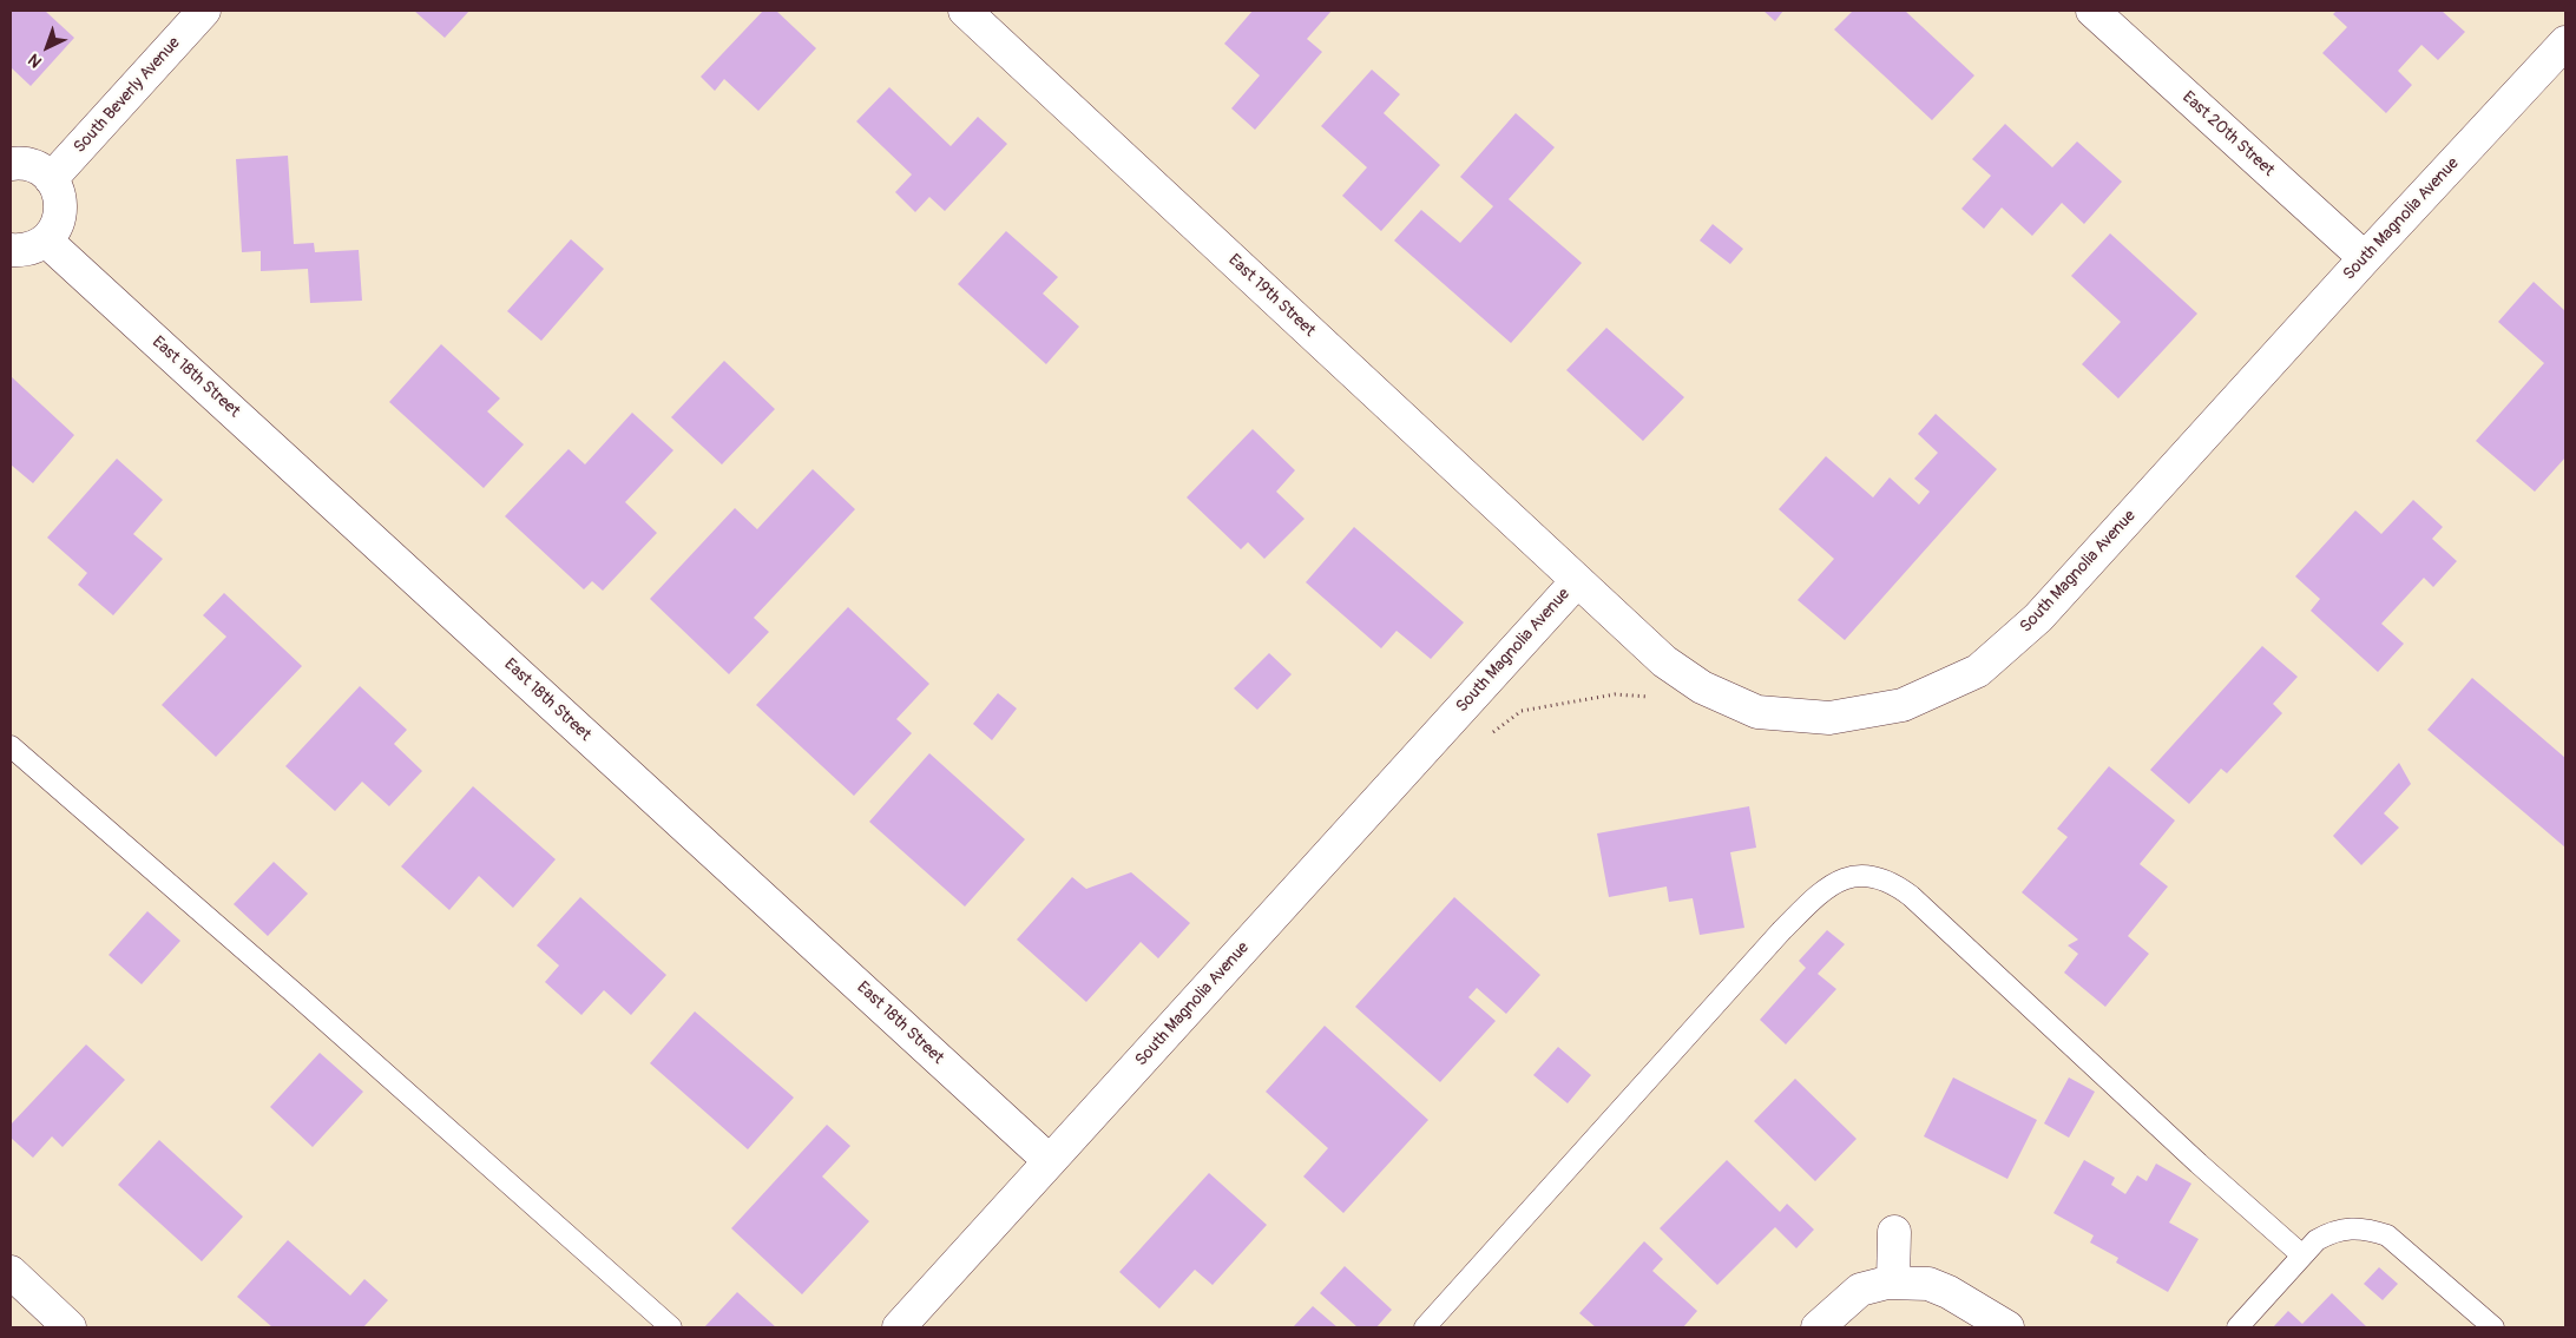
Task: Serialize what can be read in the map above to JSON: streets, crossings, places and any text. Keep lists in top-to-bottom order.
{
  "streets": {
    "street": [
      "South Beverly Avenue",
      "East 20th Street",
      "South Magnolia Avenue",
      "East 19th Street",
      "East 18th Street"
    ]
  },
  "crossings": [
    ["East 20th Street", "South Magnolia Avenue"],
    ["South Magnolia Avenue", "East 19th Street"],
    ["South Magnolia Avenue", "East 18th Street"]
  ],
  "north": "bottom left"
}
